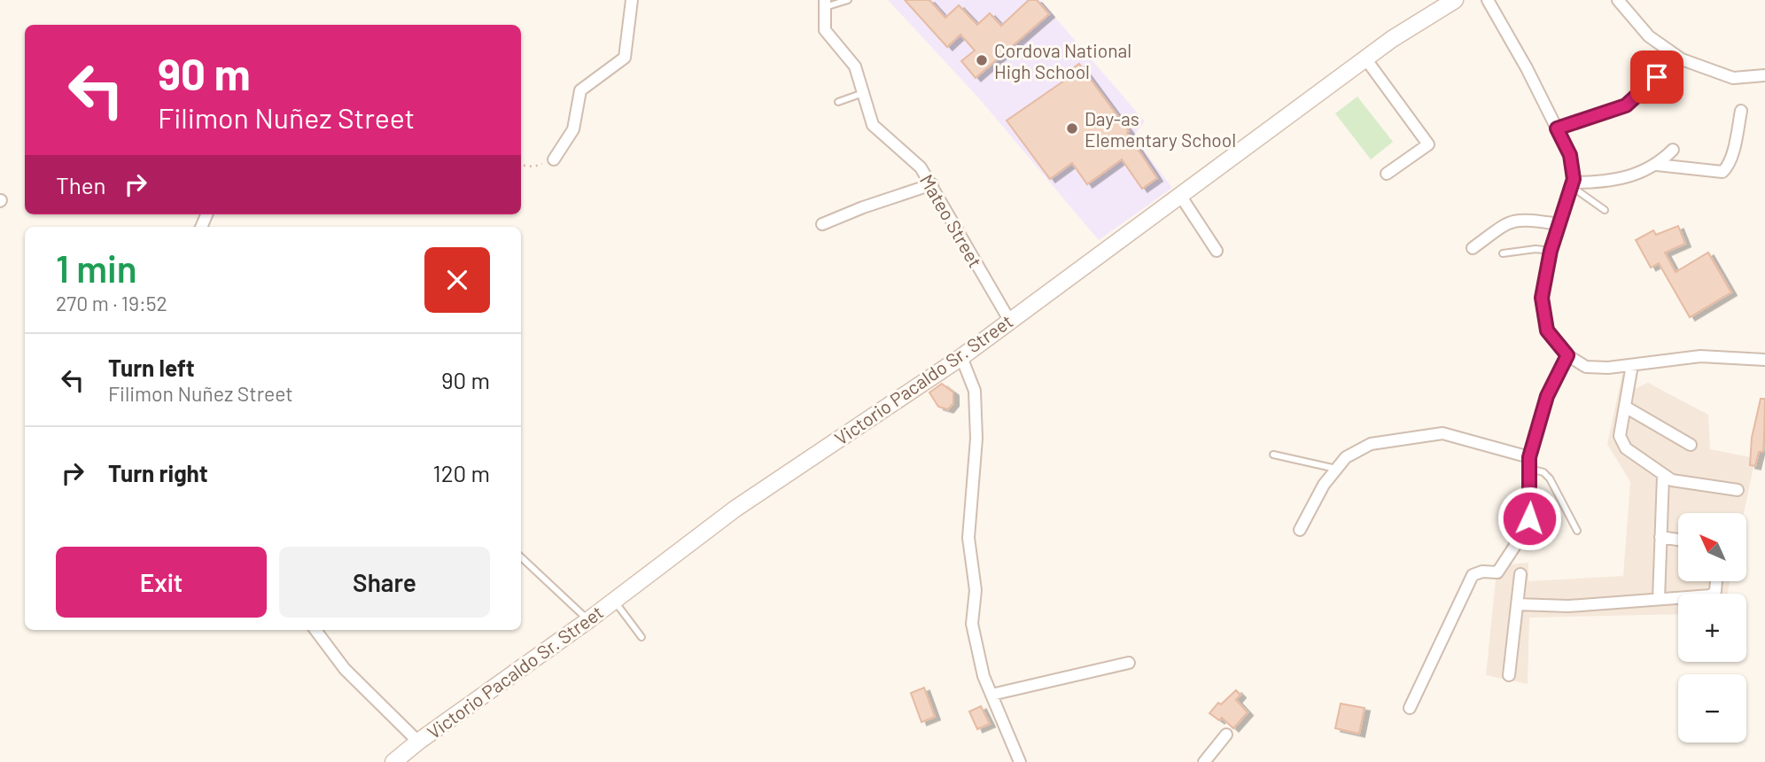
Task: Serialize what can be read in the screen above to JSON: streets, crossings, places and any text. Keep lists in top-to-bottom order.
{
  "streets": {
    "street": ["Mateo Street", "Victorio Pacaldo Sr. Street"]
  },
  "crossings": [
    ["Mateo Street", "Victorio Pacaldo Sr. Street"]
  ],
  "places": ["Cordova National High School", "Day-as Elementary School"],
  "north": "top left",
  "page": {
    "turn": ["90 m", "Filimon Nuñez Street"],
    "then": "Then",
    "heading": ["1 min", "270 m · 19:52"],
    "list": [
      {
        "name": "Turn left",
        "note": "Filimon Nuñez Street",
        "value": "90 m"
      },
      {
        "name": "Turn right",
        "value": "120 m"
      }
    ],
    "map_buttons": ["+", "−"],
    "buttons": ["Exit", "Share"]
  }
}
